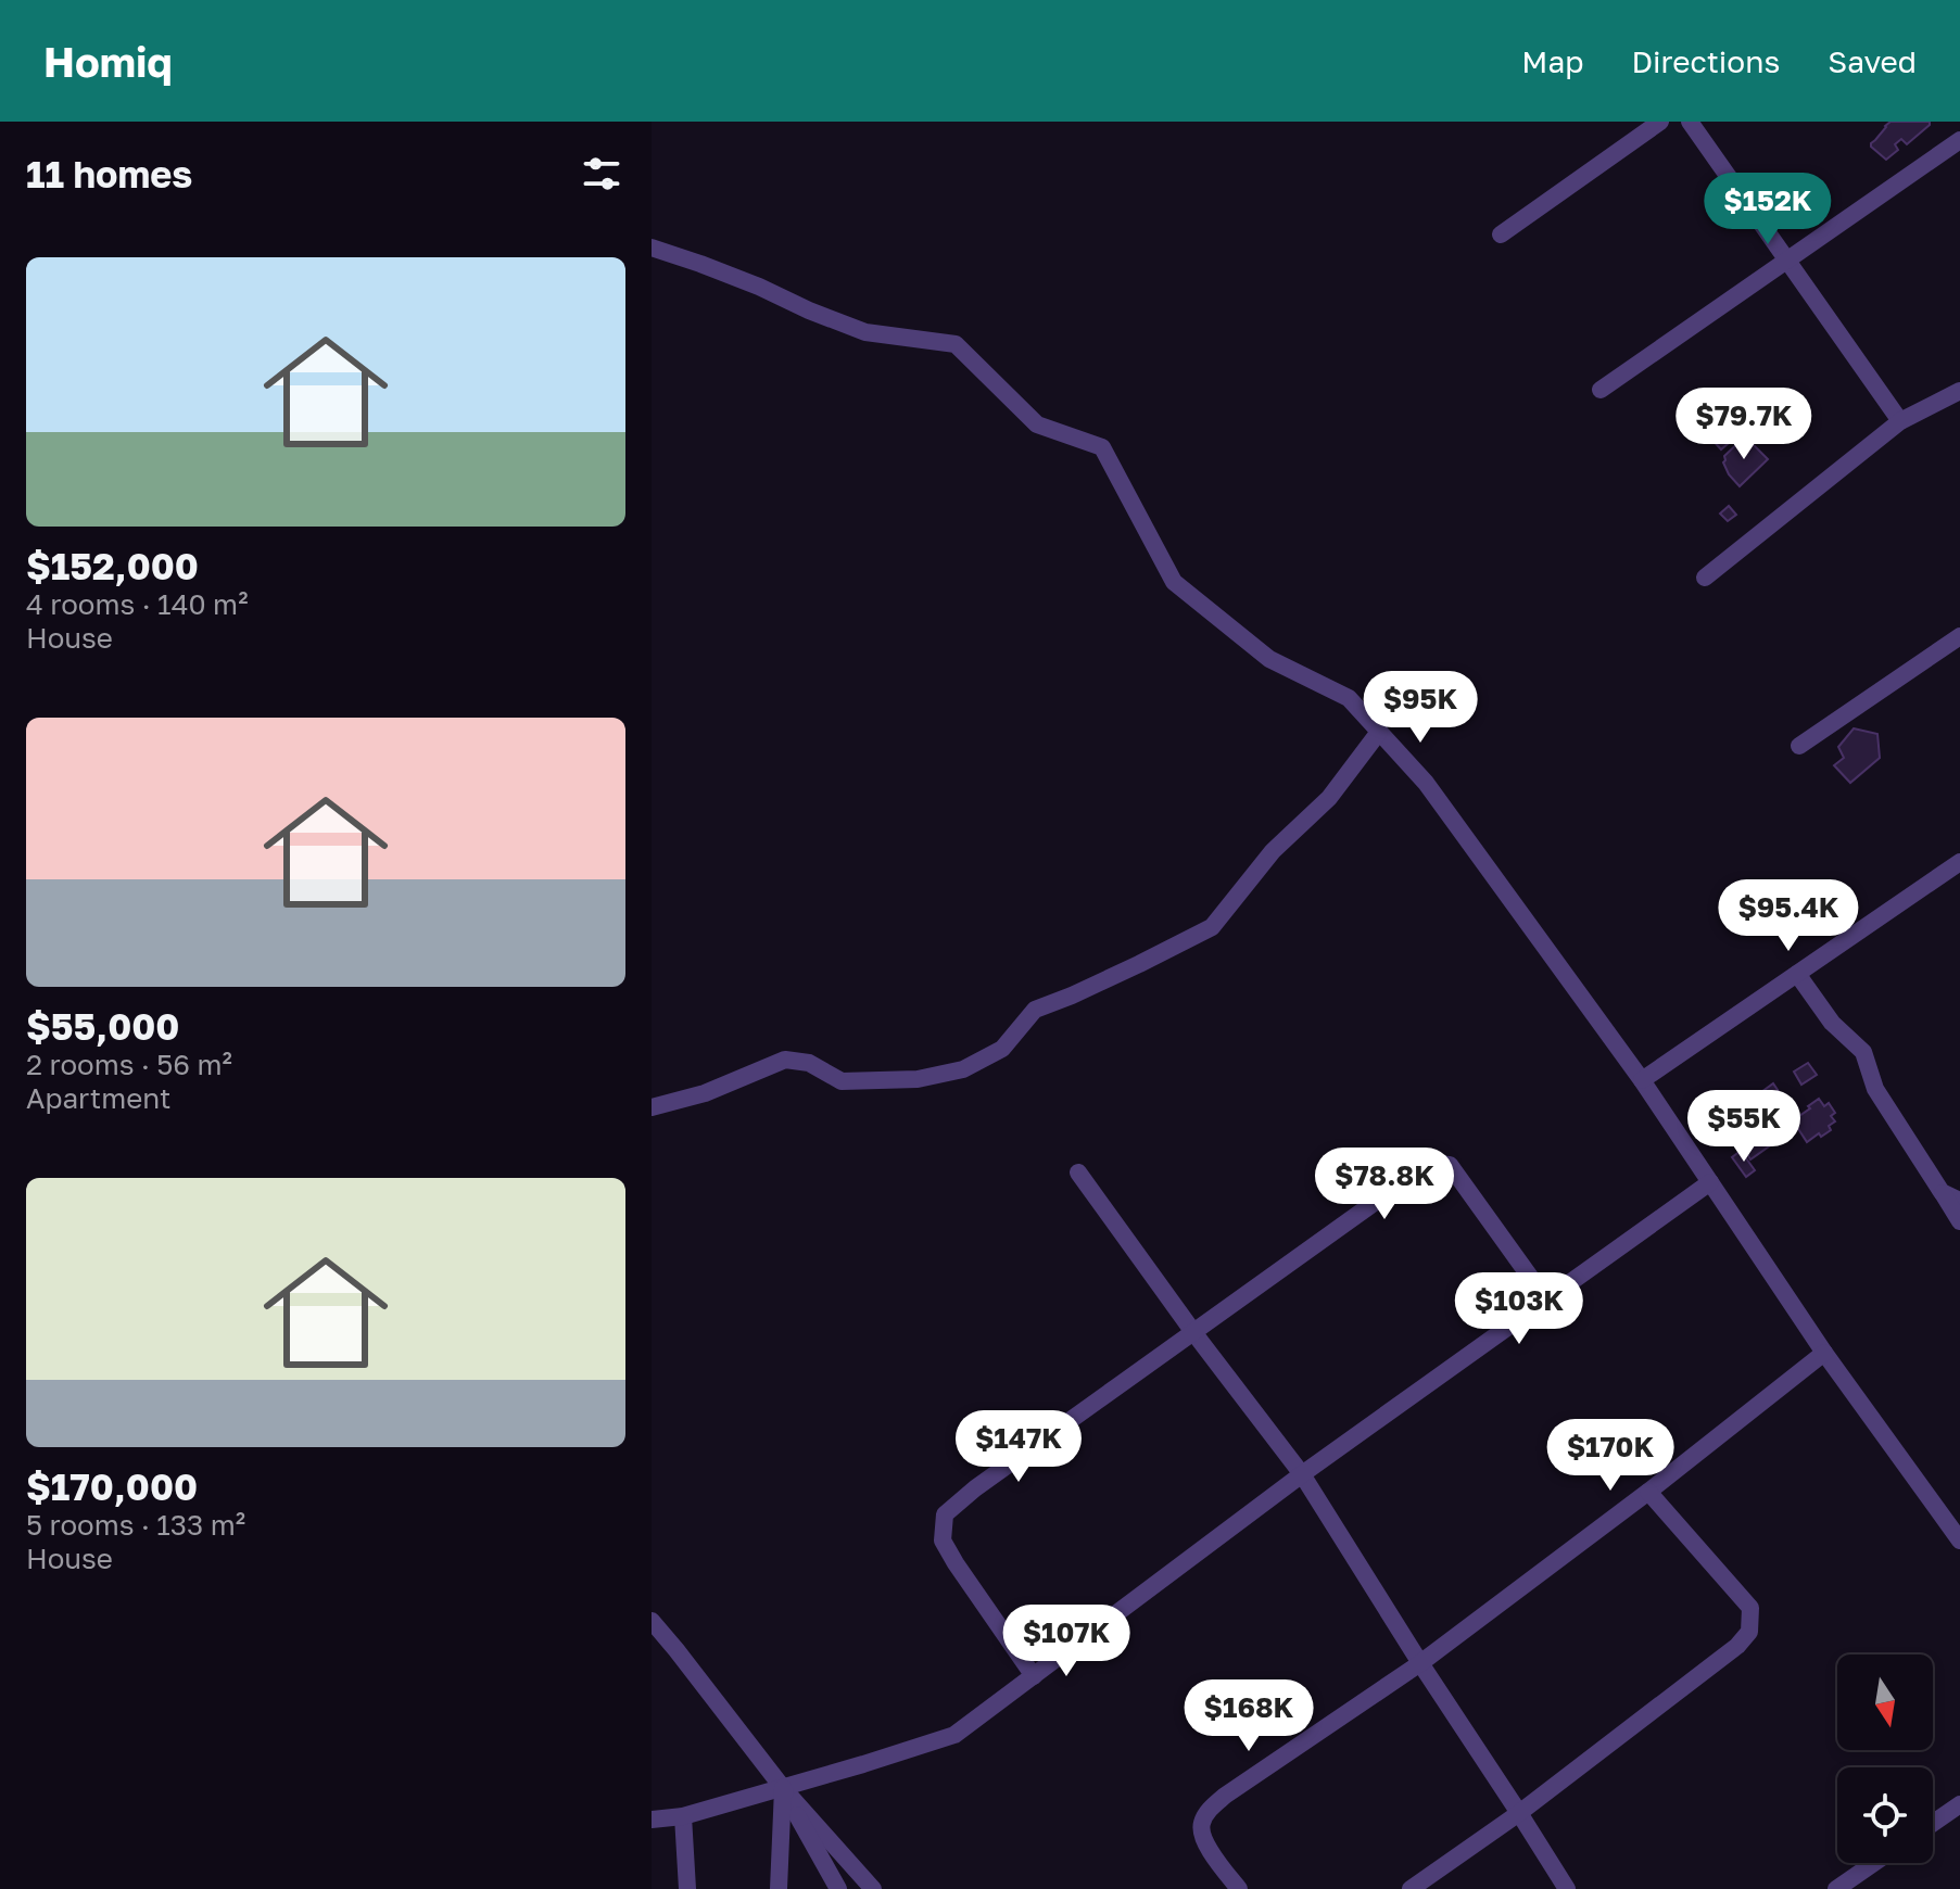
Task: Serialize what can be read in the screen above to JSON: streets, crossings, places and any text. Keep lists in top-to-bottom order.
{
  "north": "bottom",
  "page": {
    "header": "Homiq",
    "nav": ["Map", "Directions", "Saved"],
    "heading": "11 homes",
    "price": [
      "$152K",
      "$79.7K",
      "$95K",
      "$95.4K",
      "$55K",
      "$78.8K",
      "$103K",
      "$147K",
      "$170K",
      "$107K",
      "$168K"
    ],
    "list": [
      {
        "name": "$152,000",
        "note": "4 rooms · 140 m² · House"
      },
      {
        "name": "$55,000",
        "note": "2 rooms · 56 m² · Apartment"
      },
      {
        "name": "$170,000",
        "note": "5 rooms · 133 m² · House"
      }
    ]
  }
}
